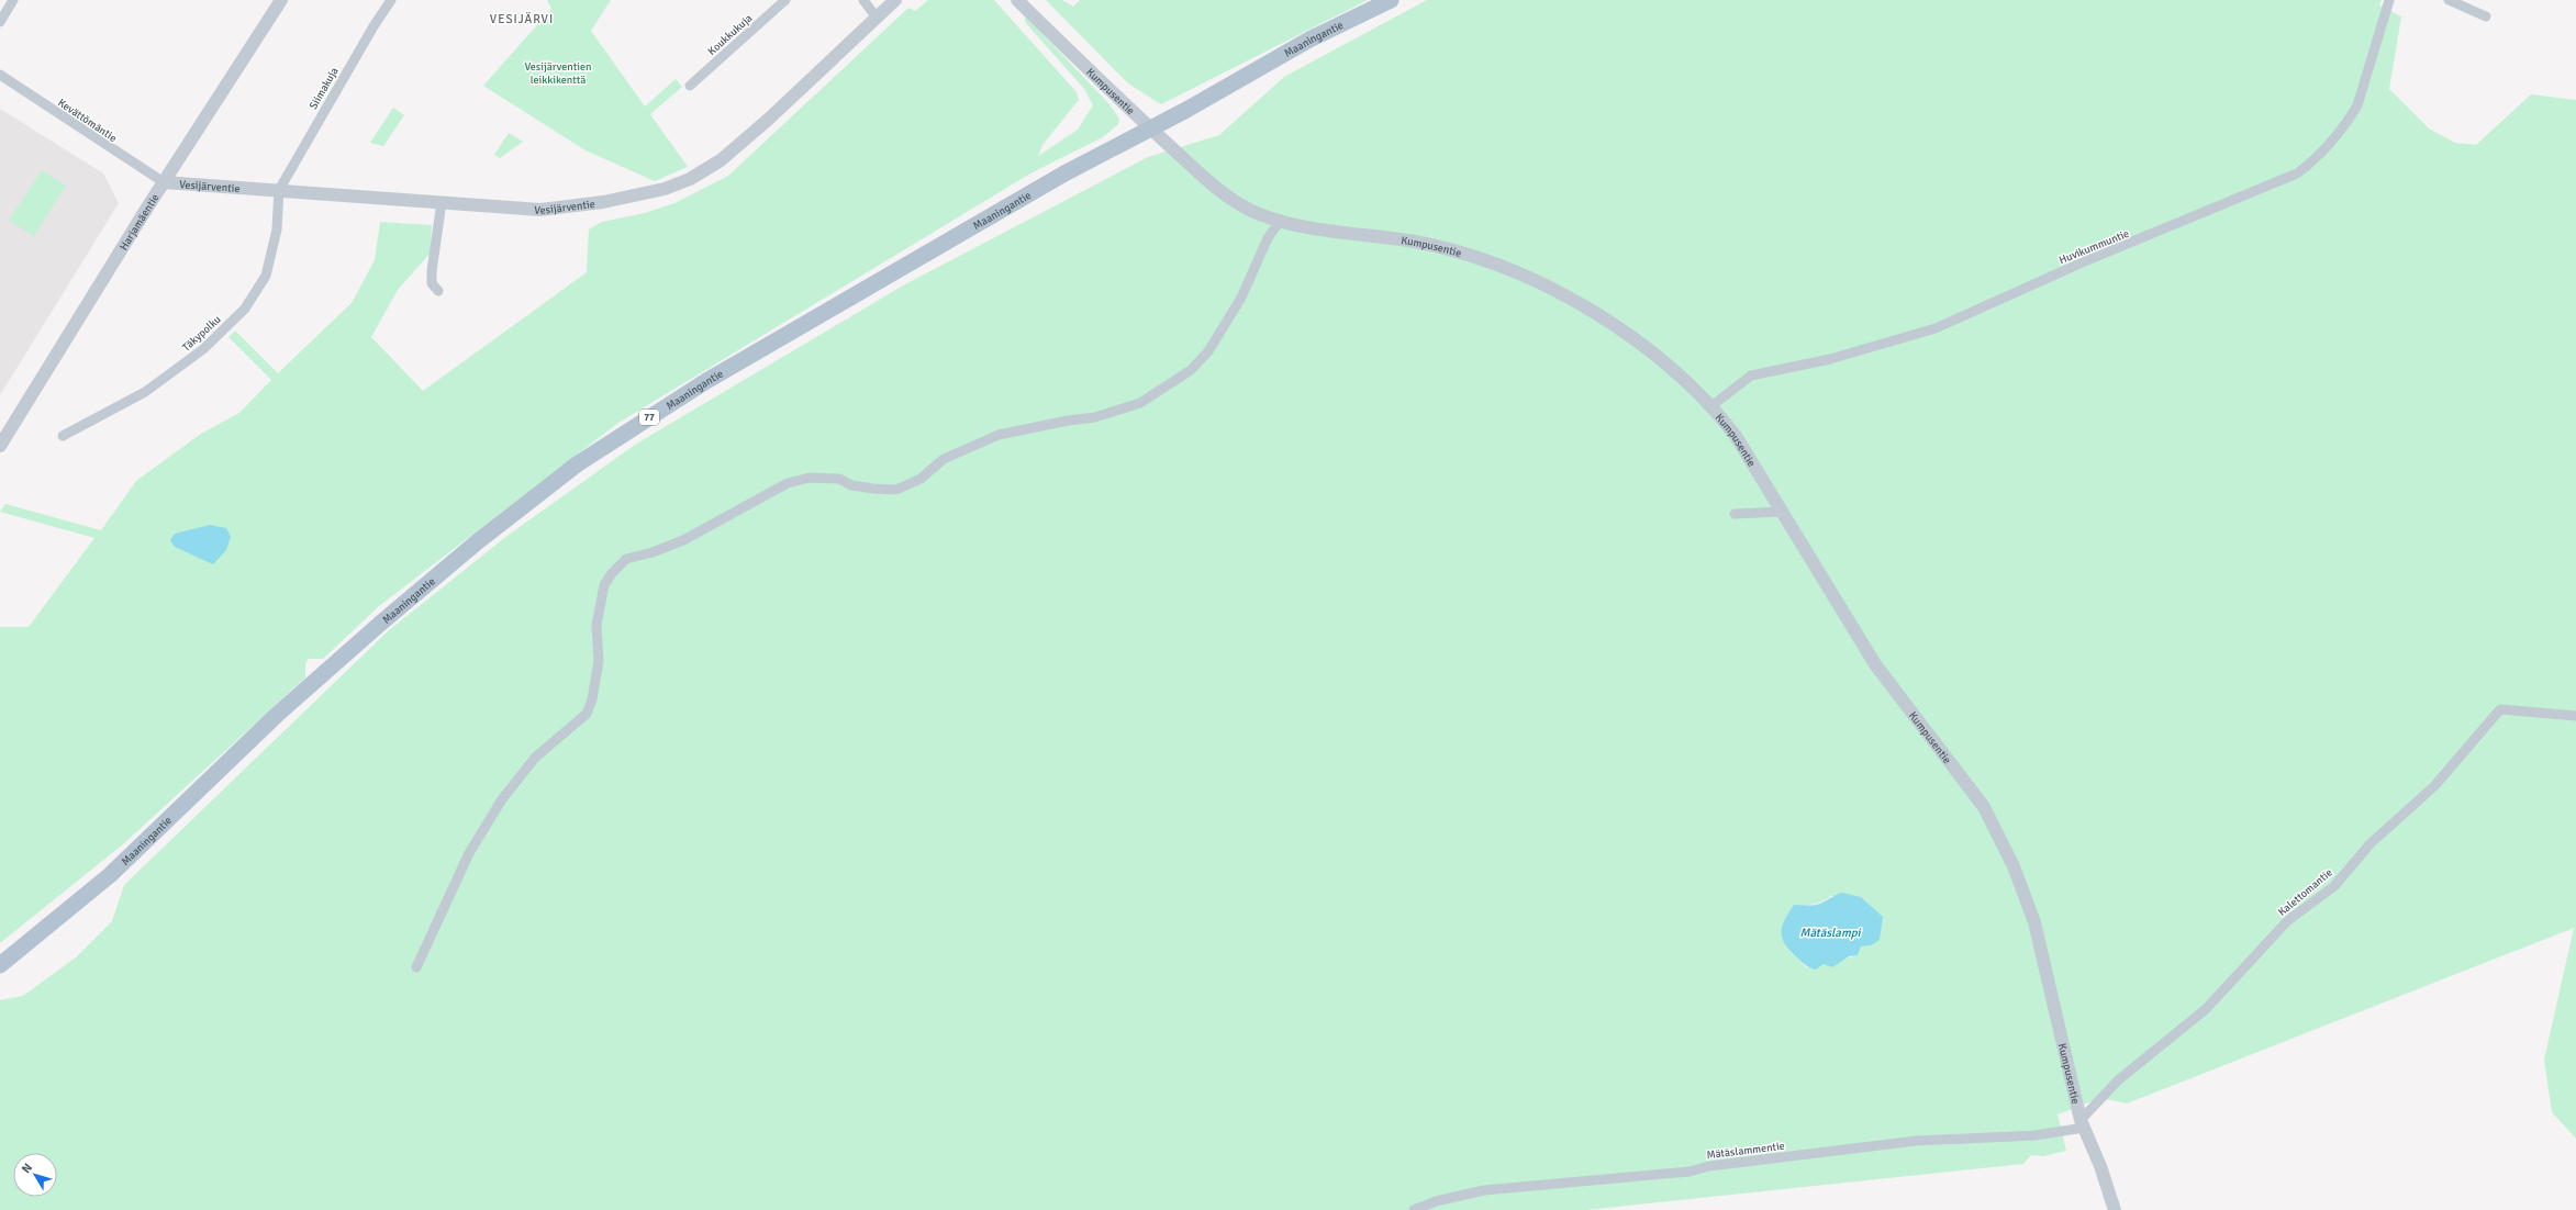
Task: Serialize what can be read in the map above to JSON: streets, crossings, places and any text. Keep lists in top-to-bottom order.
{
  "streets": {
    "main road": ["Maaningantie", "77"],
    "street": [
      "Koukkukuja",
      "Siimakuja",
      "Kumpusentie",
      "Kevättömäntie",
      "Vesijärventie",
      "Harjamäentie",
      "Huvikummuntie",
      "Täkypolku",
      "Kalettomantie",
      "Mätäslammentie"
    ]
  },
  "crossings": [
    ["Maaningantie", "Kumpusentie"],
    ["Siimakuja", "Vesijärventie"],
    ["Siimakuja", "Täkypolku"],
    ["Kumpusentie", "Huvikummuntie"],
    ["Kumpusentie", "Kalettomantie"],
    ["Kumpusentie", "Mätäslammentie"],
    ["Kevättömäntie", "Vesijärventie"],
    ["Kevättömäntie", "Harjamäentie"],
    ["Vesijärventie", "Harjamäentie"],
    ["Vesijärventie", "Täkypolku"],
    ["Kalettomantie", "Mätäslammentie"]
  ],
  "districts": ["VESIJÄRVI"],
  "water": ["Mätäslampi"],
  "parks": ["Vesijärventien leikkikenttä"],
  "north": "top left"
}
